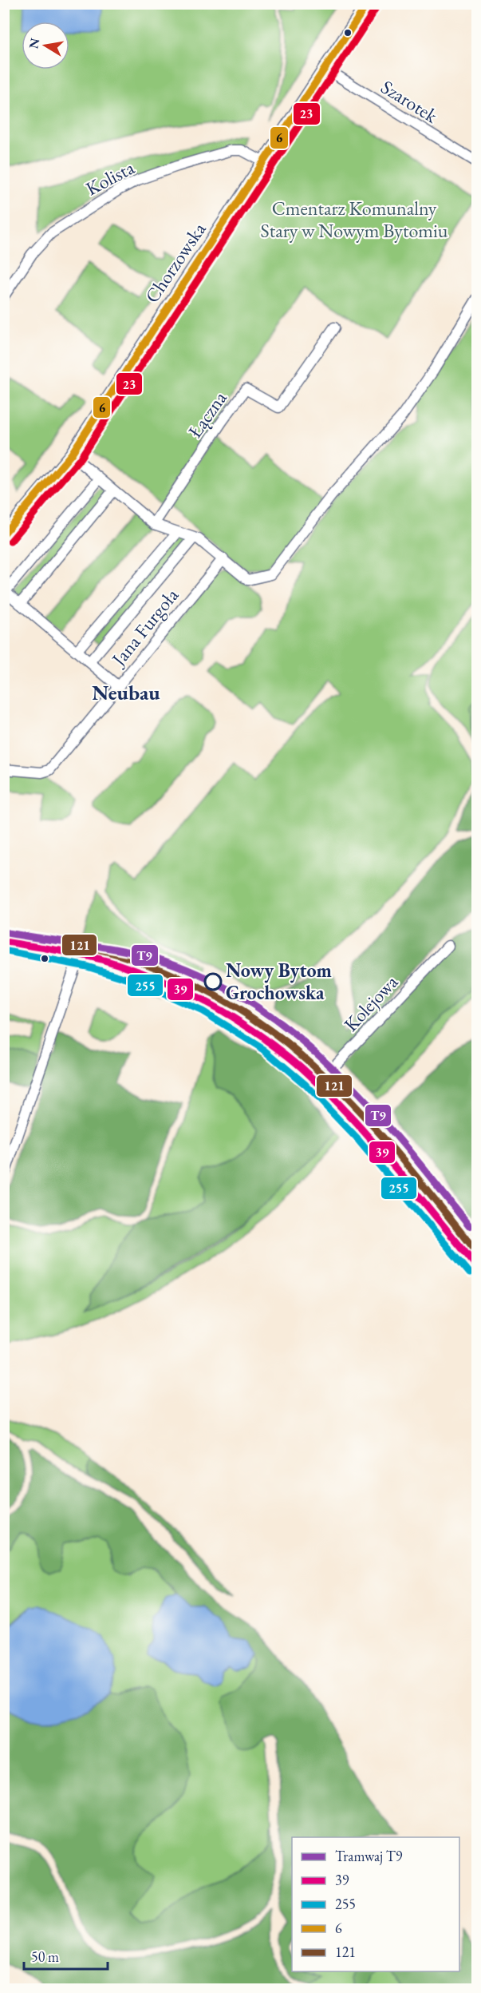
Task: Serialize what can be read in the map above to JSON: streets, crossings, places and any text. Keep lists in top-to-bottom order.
{
  "streets": {
    "street": [
      "Szarotek",
      "Kolista",
      "Chorzowska",
      "Łączna",
      "Jana Furgoła",
      "Kolejowa"
    ]
  },
  "crossings": [
    ["Szarotek", "Chorzowska"],
    ["Kolista", "Chorzowska"]
  ],
  "districts": ["Neubau"],
  "parks": ["Cmentarz Komunalny Stary w Nowym Bytomiu"],
  "places": ["Nowy Bytom Grochowska"],
  "lines": [
    "transit line 6",
    "transit line 23",
    "transit line 121",
    "tram line T9",
    "transit line 39",
    "transit line 255"
  ],
  "legend": [
    "Tramwaj T9",
    "39",
    "255",
    "6",
    "121"
  ],
  "scale_bar": "50 m",
  "north": "left"
}
